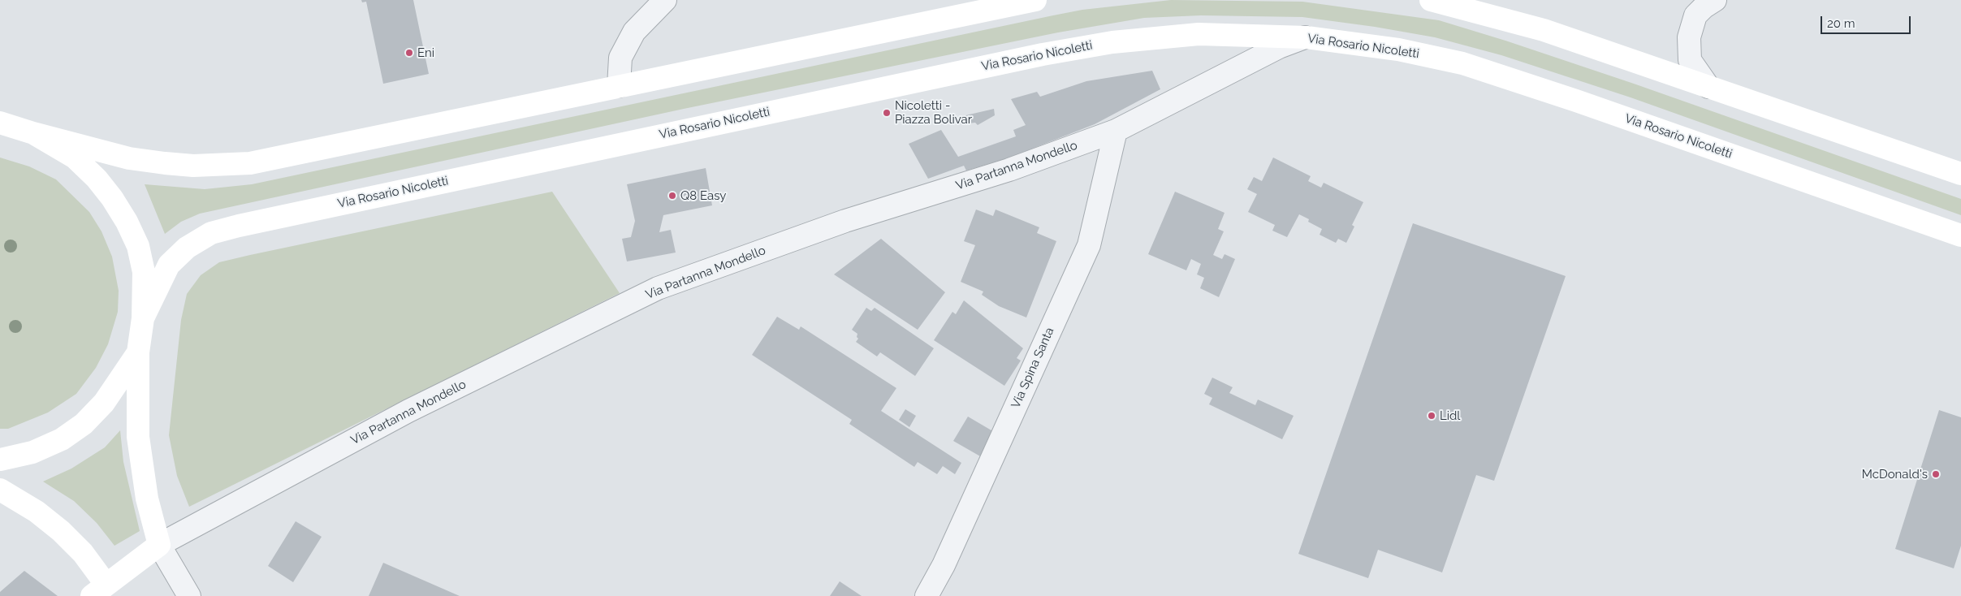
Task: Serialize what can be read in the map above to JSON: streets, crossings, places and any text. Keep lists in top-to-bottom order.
{
  "streets": {
    "main road": ["Via Rosario Nicoletti", "Via Partanna Mondello"],
    "street": ["Via Spina Santa"]
  },
  "crossings": [
    ["Via Rosario Nicoletti", "Via Partanna Mondello"],
    ["Via Partanna Mondello", "Via Spina Santa"]
  ],
  "places": [
    "Eni",
    "Nicoletti - Piazza Bolivar",
    "Q8 Easy",
    "Lidl",
    "McDonald's"
  ],
  "scale_bar": "20 m"
}
